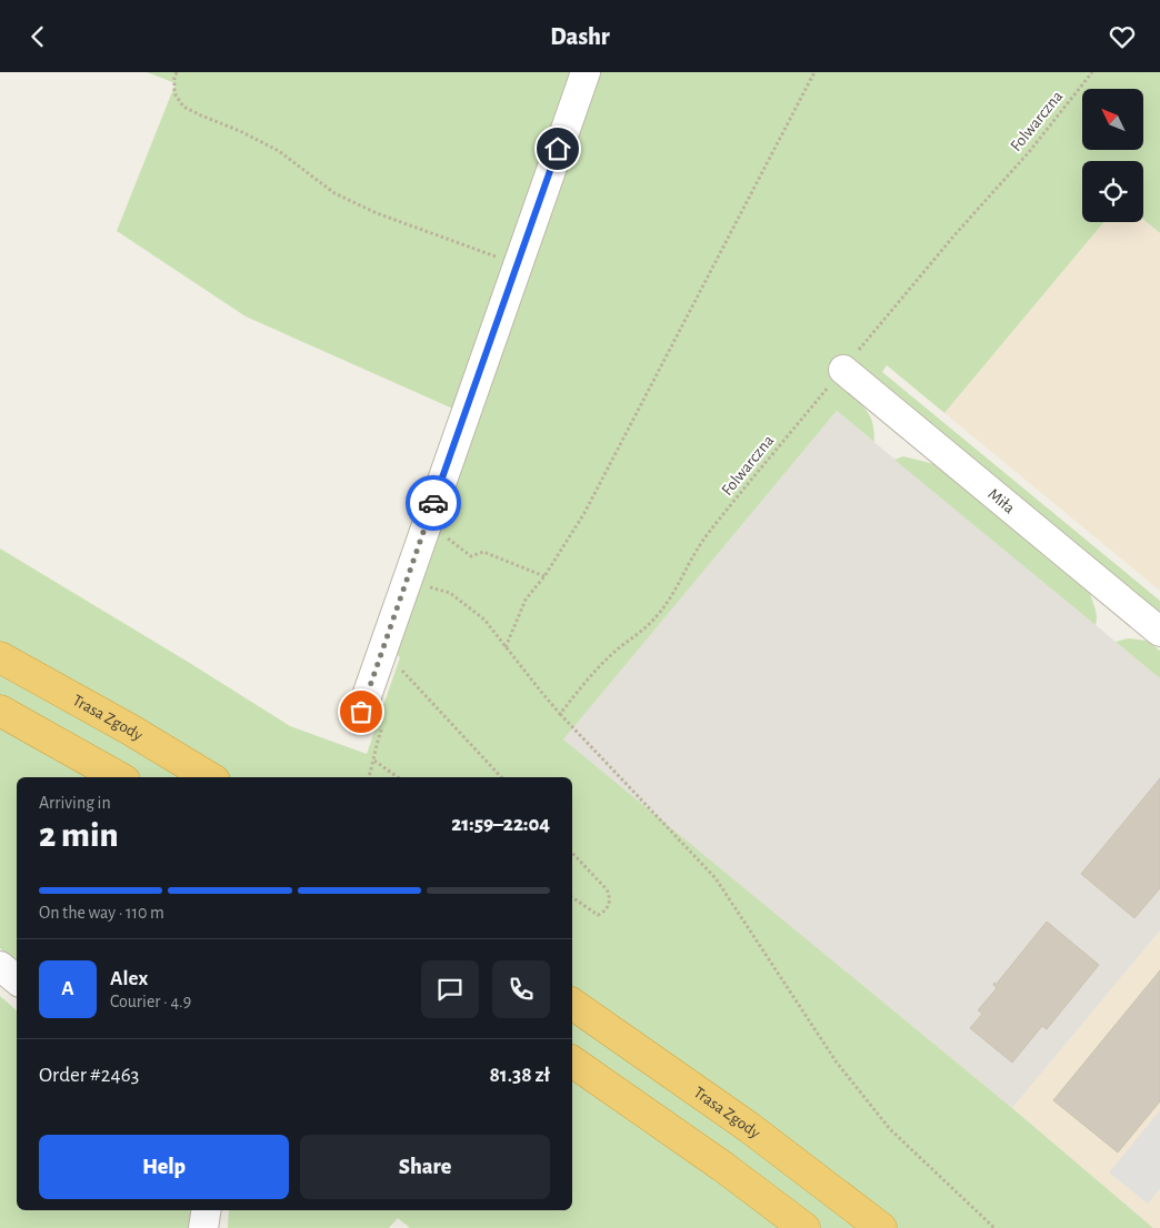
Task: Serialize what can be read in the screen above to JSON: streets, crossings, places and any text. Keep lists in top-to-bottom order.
{
  "streets": {
    "highway": ["Trasa Zgody"],
    "street": ["Miła"],
    "path": ["Folwarczna"]
  },
  "crossings": [
    ["Folwarczna", "Miła"]
  ],
  "north": "top left",
  "page": {
    "header": "Dashr",
    "heading": ["2 min", "Arriving in", "21:59–22:04"],
    "panel": [
      "Alex",
      "Courier · 4.9",
      "Order #2463",
      "81.38 zł"
    ],
    "bar": "On the way · 110 m",
    "round": "A",
    "buttons": ["Help", "Share"]
  }
}
